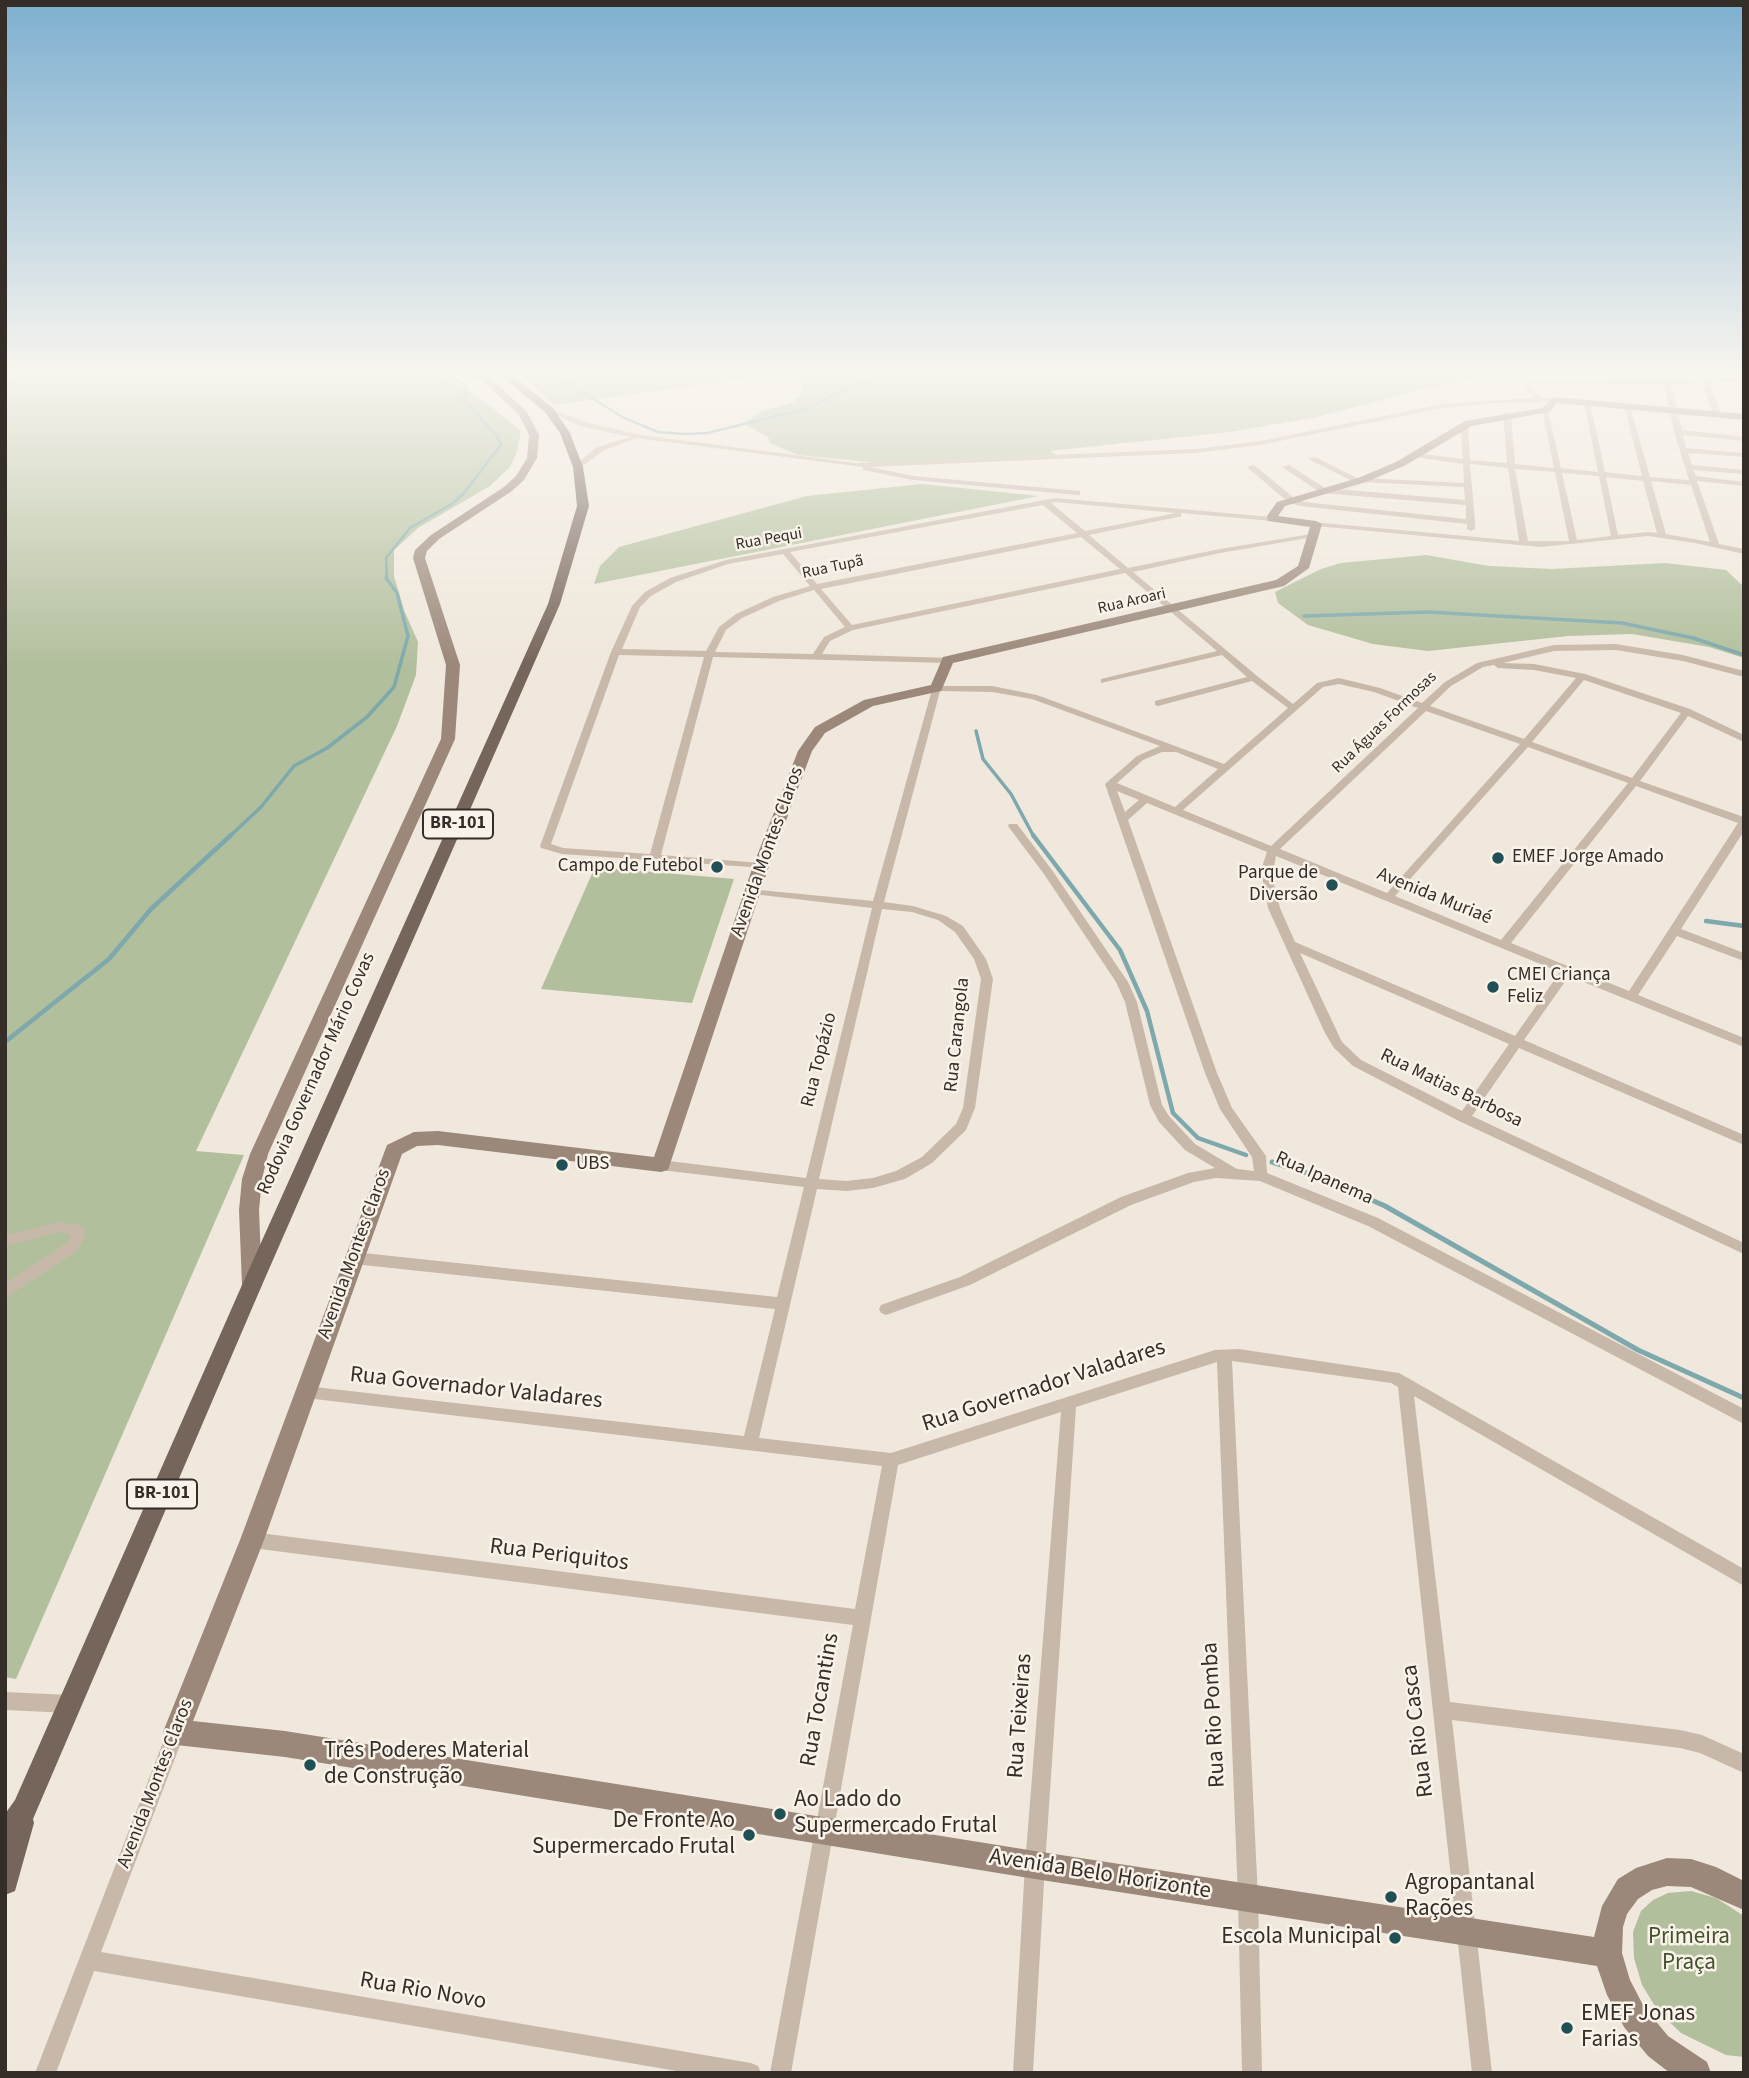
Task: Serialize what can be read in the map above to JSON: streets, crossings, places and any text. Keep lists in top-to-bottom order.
{
  "streets": {
    "main road": ["BR-101", "Rodovia Governador Mário Covas"],
    "street": [
      "Rua Pequi",
      "Rua Tupã",
      "Rua Aroari",
      "Rua Águas Formosas",
      "Avenida Montes Claros",
      "Avenida Muriaé",
      "Rua Carangola",
      "Rua Topázio",
      "Rua Matias Barbosa",
      "Rua Ipanema",
      "Rua Governador Valadares",
      "Rua Periquitos",
      "Rua Tocantins",
      "Rua Rio Pomba",
      "Rua Teixeiras",
      "Rua Rio Casca",
      "Avenida Belo Horizonte",
      "Rua Rio Novo"
    ]
  },
  "crossings": [
    ["Rua Pequi", "Rua Tupã"],
    ["Rua Águas Formosas", "Avenida Muriaé"],
    ["Rua Águas Formosas", "Rua Matias Barbosa"],
    ["Avenida Montes Claros", "Rua Carangola"],
    ["Avenida Montes Claros", "Rua Topázio"],
    ["Avenida Montes Claros", "Rua Governador Valadares"],
    ["Avenida Montes Claros", "Rua Periquitos"],
    ["Avenida Montes Claros", "Avenida Belo Horizonte"],
    ["Avenida Montes Claros", "Rua Rio Novo"],
    ["Avenida Muriaé", "Rua Matias Barbosa"],
    ["Avenida Muriaé", "Rua Ipanema"],
    ["Rua Carangola", "Rua Topázio"],
    ["Rua Topázio", "Rua Governador Valadares"],
    ["Rua Governador Valadares", "Rua Tocantins"],
    ["Rua Governador Valadares", "Rua Rio Pomba"],
    ["Rua Governador Valadares", "Rua Teixeiras"],
    ["Rua Governador Valadares", "Rua Rio Casca"],
    ["Rua Periquitos", "Rua Tocantins"],
    ["Rua Tocantins", "Avenida Belo Horizonte"],
    ["Rua Rio Pomba", "Avenida Belo Horizonte"],
    ["Rua Teixeiras", "Avenida Belo Horizonte"],
    ["Rua Rio Casca", "Avenida Belo Horizonte"]
  ],
  "parks": ["Primeira Praça"],
  "places": [
    "EMEF Jorge Amado",
    "Campo de Futebol",
    "Parque de Diversão",
    "CMEI Criança Feliz",
    "UBS",
    "Três Poderes Material de Construção",
    "Ao Lado do Supermercado Frutal",
    "De Fronte Ao Supermercado Frutal",
    "Agropantanal Rações",
    "Escola Municipal",
    "EMEF Jonas Farias"
  ]
}
